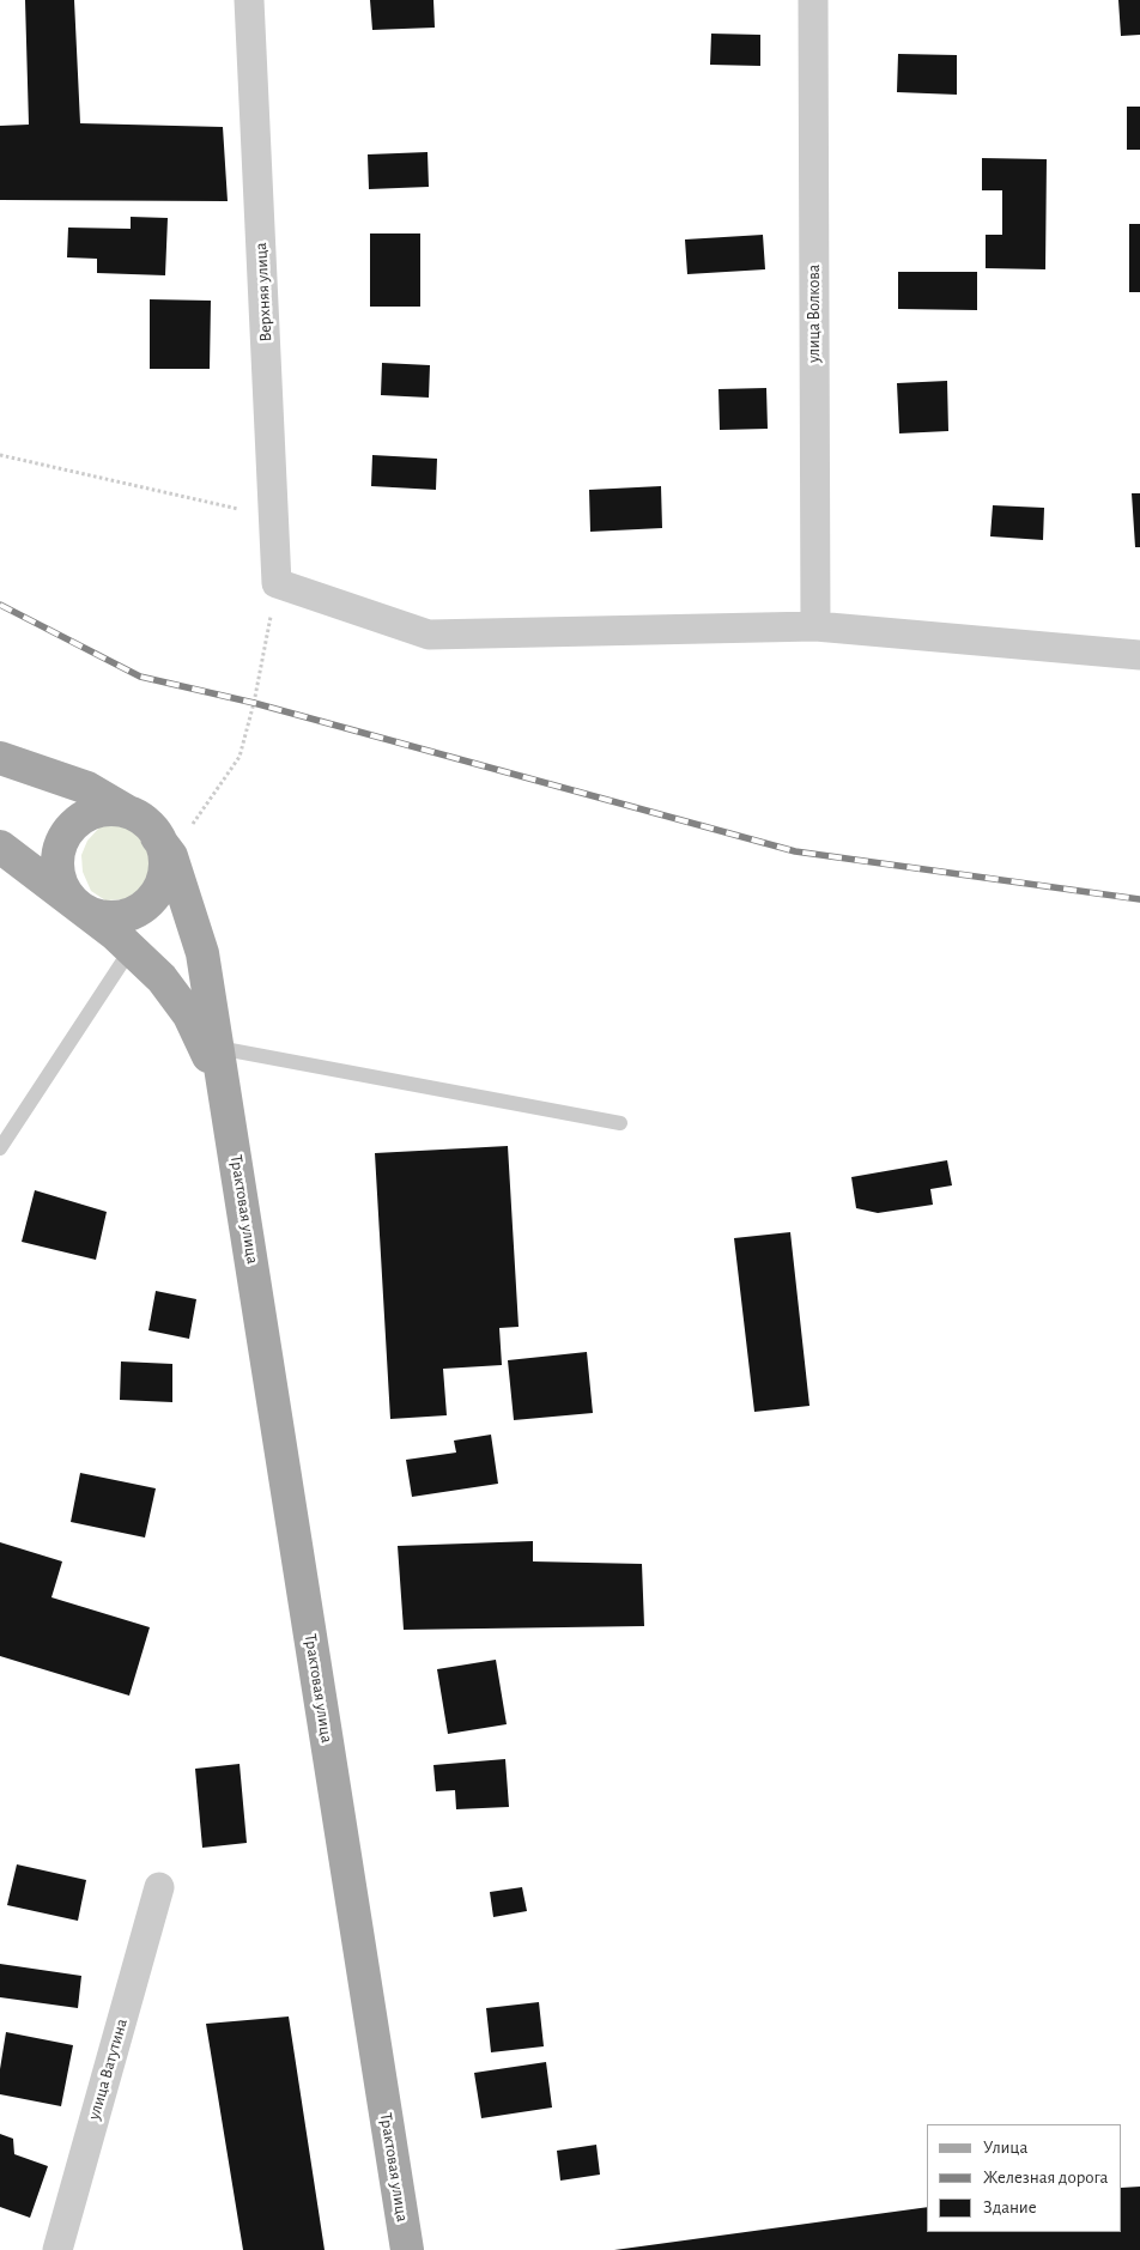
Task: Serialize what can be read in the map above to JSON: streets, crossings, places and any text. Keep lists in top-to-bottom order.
{
  "streets": {
    "main road": ["Трактовая улица"],
    "street": ["Верхняя улица", "улица Волкова", "улица Ватутина"]
  },
  "legend": ["Улица", "Железная дорога", "Здание"]
}
